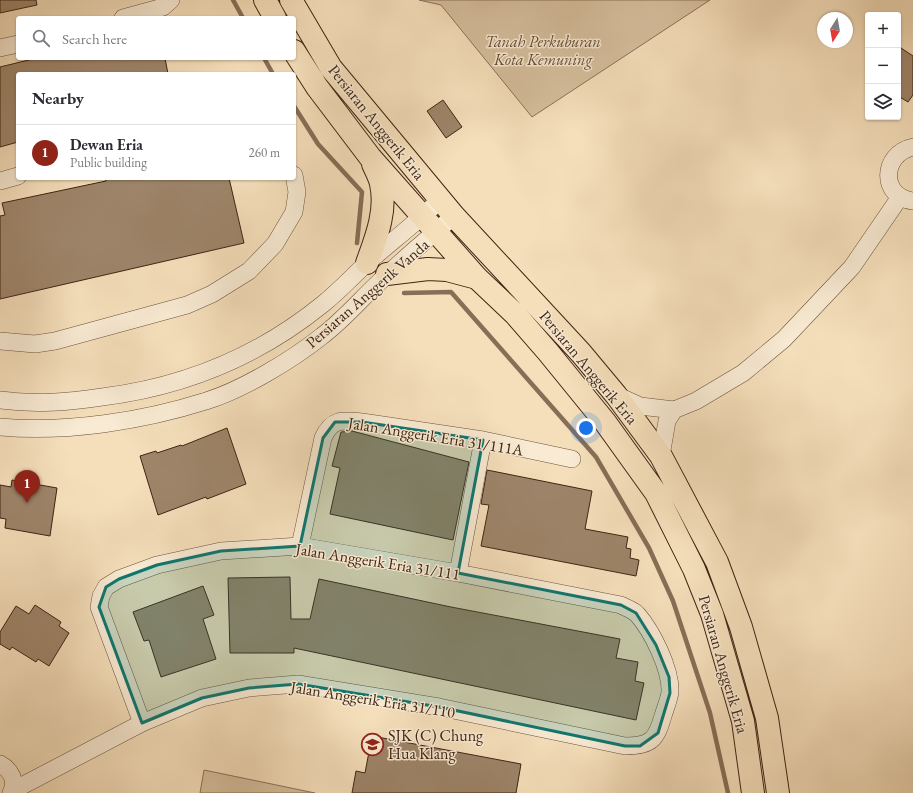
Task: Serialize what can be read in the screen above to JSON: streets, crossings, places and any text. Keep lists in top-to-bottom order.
{
  "streets": {
    "main road": ["Persiaran Anggerik Eria"],
    "street": [
      "Persiaran Anggerik Vanda",
      "Jalan Anggerik Eria 31/111A",
      "Jalan Anggerik Eria 31/111",
      "Jalan Anggerik Eria 31/110"
    ]
  },
  "crossings": [
    ["Persiaran Anggerik Eria", "Persiaran Anggerik Vanda"],
    ["Jalan Anggerik Eria 31/111A", "Jalan Anggerik Eria 31/111"],
    ["Jalan Anggerik Eria 31/111", "Jalan Anggerik Eria 31/110"]
  ],
  "parks": ["Tanah Perkuburan Kota Kemuning"],
  "places": {
    "school or university": ["SJK (C) Chung Hua Klang"]
  },
  "north": "bottom",
  "page": {
    "map_buttons": ["+", "−"],
    "search": "Search here",
    "heading": "Nearby",
    "list": [
      {
        "mark": "1",
        "name": "Dewan Eria",
        "note": "Public building",
        "value": "260 m"
      }
    ],
    "pins": "1"
  }
}
